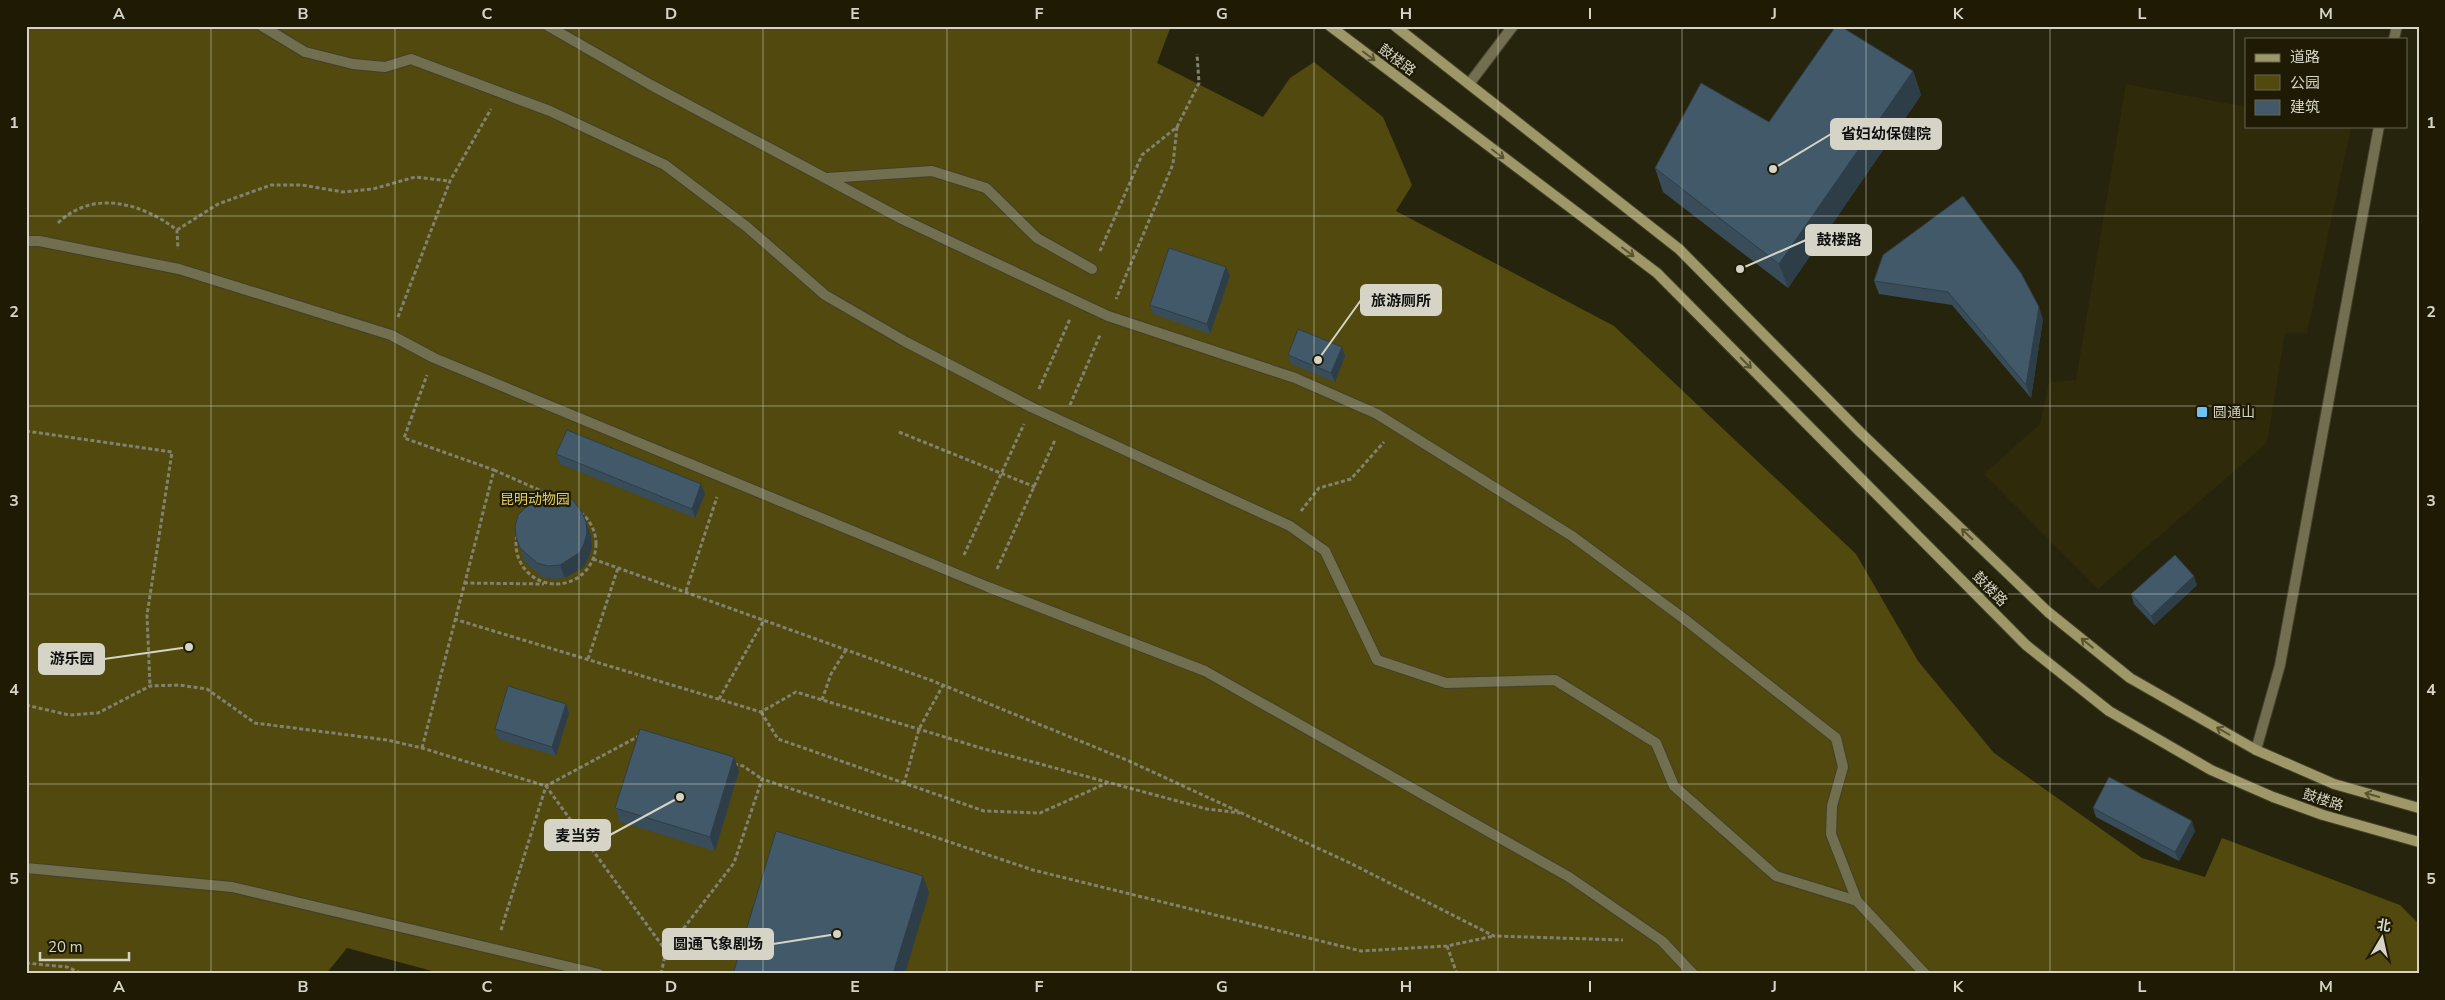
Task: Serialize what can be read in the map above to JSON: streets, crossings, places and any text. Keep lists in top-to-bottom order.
{
  "streets": {
    "main road": ["鼓楼路"]
  },
  "parks": ["昆明动物园"],
  "places": {
    "other": [
      "省妇幼保健院",
      "鼓楼路",
      "旅游厕所",
      "游乐园",
      "麦当劳",
      "圆通飞象剧场"
    ],
    "transit": ["圆通山"]
  },
  "legend": ["道路", "公园", "建筑"],
  "scale_bar": "20 m",
  "north": "top",
  "grid": {
    "columns": [
      "A",
      "B",
      "C",
      "D",
      "E",
      "F",
      "G",
      "H",
      "I",
      "J",
      "K",
      "L",
      "M"
    ],
    "rows": [
      "1",
      "2",
      "3",
      "4",
      "5"
    ]
  }
}
